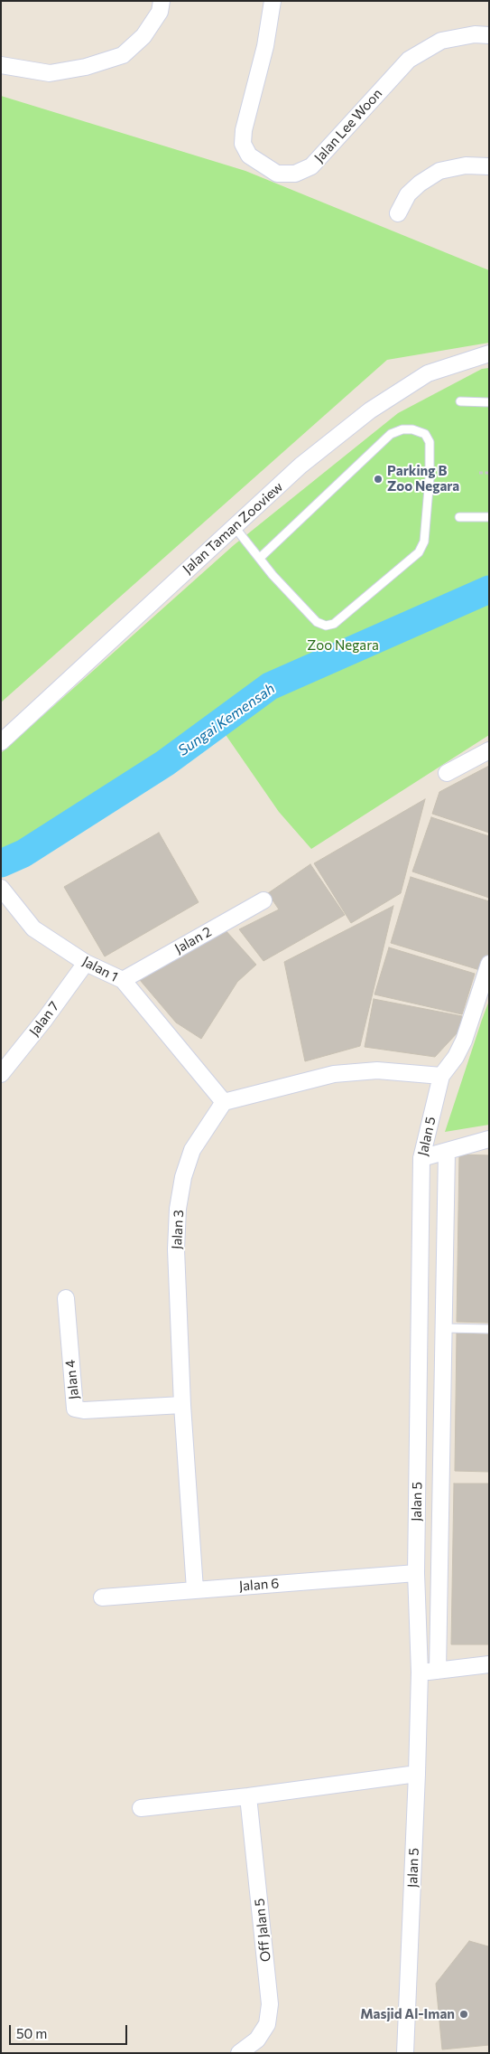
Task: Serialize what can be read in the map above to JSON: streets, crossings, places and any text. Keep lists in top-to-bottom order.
{
  "streets": {
    "street": [
      "Jalan Lee Woon",
      "Jalan Taman Zooview",
      "Jalan 2",
      "Jalan 1",
      "Jalan 7",
      "Jalan 5",
      "Jalan 3",
      "Jalan 4",
      "Jalan 6",
      "Off Jalan 5"
    ]
  },
  "crossings": [
    ["Jalan 2", "Jalan 1"],
    ["Jalan 1", "Jalan 7"],
    ["Jalan 1", "Jalan 3"],
    ["Jalan 5", "Jalan 6"],
    ["Jalan 3", "Jalan 4"],
    ["Jalan 3", "Jalan 6"]
  ],
  "water": ["Sungai Kemensah"],
  "parks": ["Zoo Negara"],
  "places": ["Parking B Zoo Negara", "Masjid Al-Iman"],
  "scale_bar": "50 m"
}
